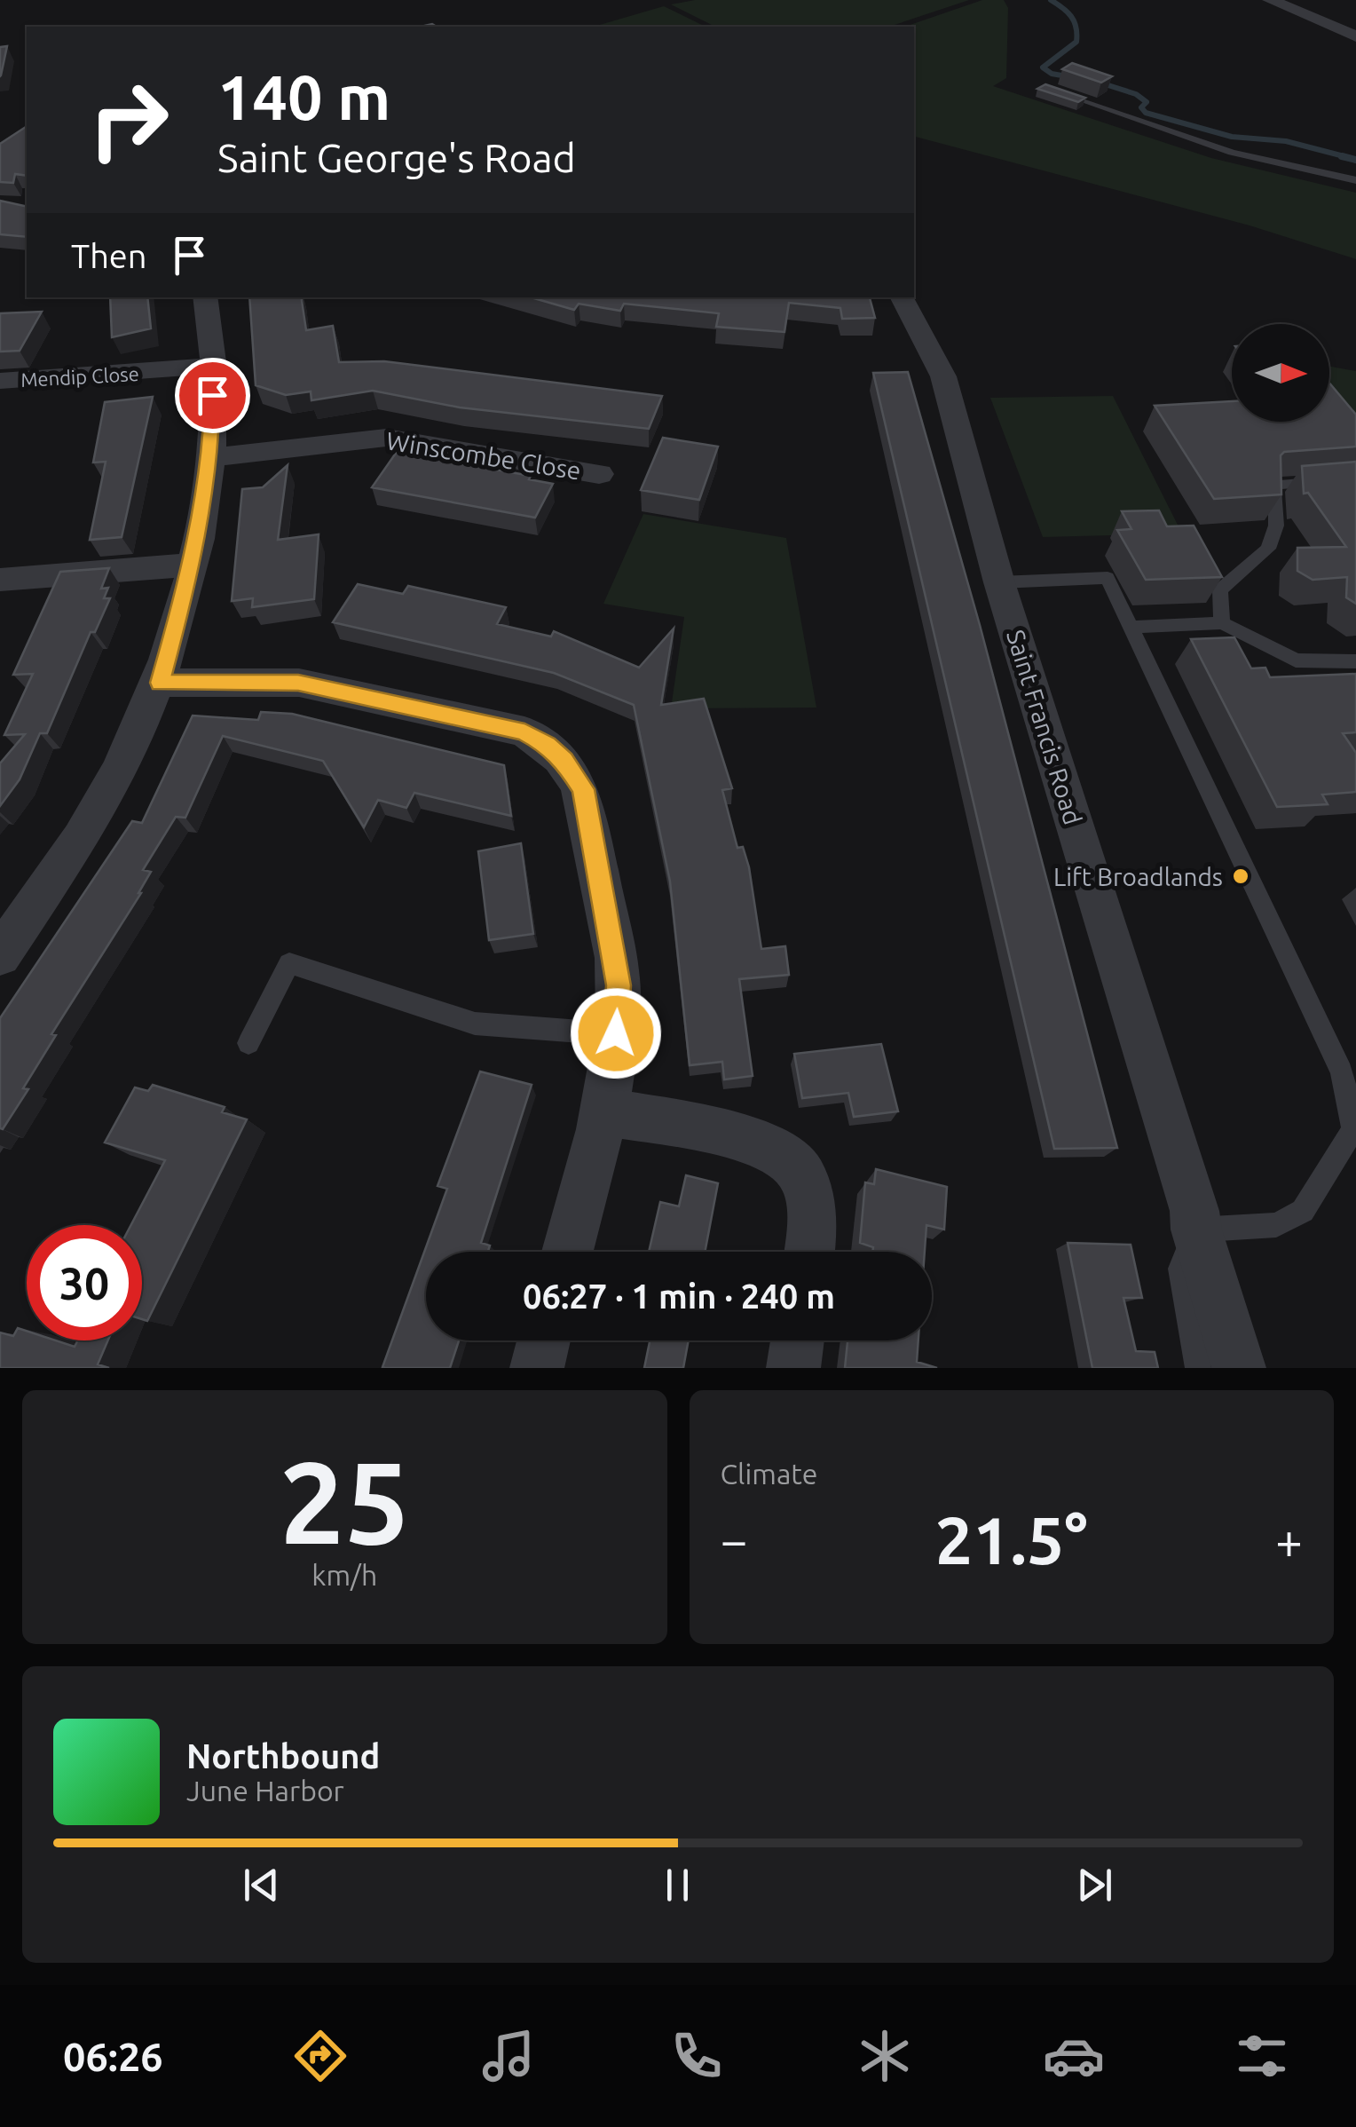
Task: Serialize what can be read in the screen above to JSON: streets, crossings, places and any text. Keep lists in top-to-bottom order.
{
  "streets": {
    "street": ["Mendip Close", "Winscombe Close", "Saint Francis Road"]
  },
  "places": ["Lift Broadlands"],
  "north": "right",
  "page": {
    "turn": ["140 m", "Saint George's Road"],
    "then": "Then",
    "limit": "30",
    "trip": "06:27 · 1 min · 240 m",
    "tile": [
      ["25", "km/h"],
      "Climate"
    ],
    "heat": ["−", "21.5°", "+"],
    "song": ["Northbound", "June Harbor"],
    "tabs": "06:26"
  }
}
